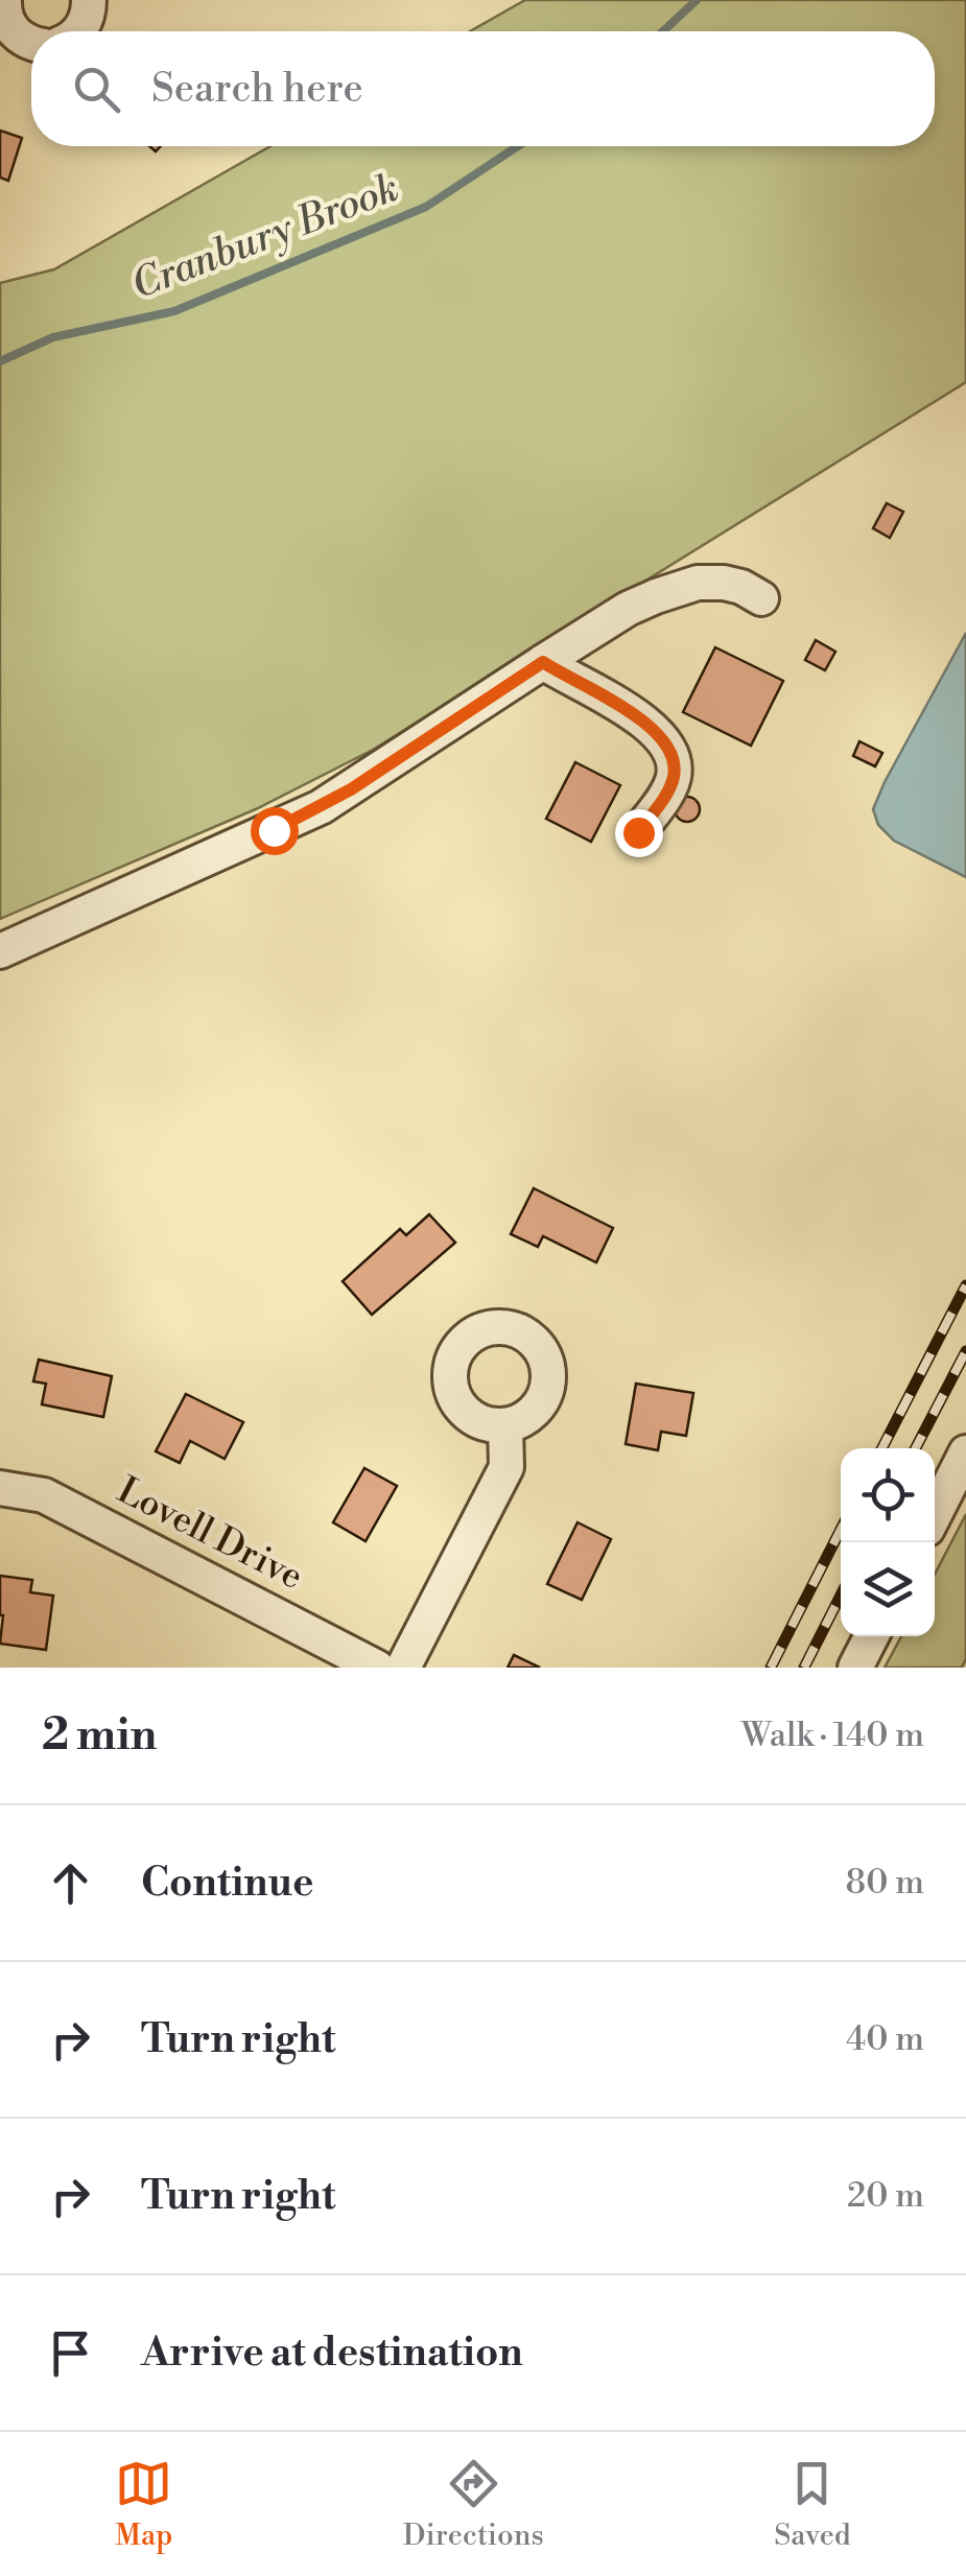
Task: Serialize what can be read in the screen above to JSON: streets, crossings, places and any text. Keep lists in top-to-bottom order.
{
  "streets": {
    "street": ["Lovell Drive"]
  },
  "water": ["Cranbury Brook"],
  "page": {
    "search": "Search here",
    "heading": ["2 min", "Walk · 140 m"],
    "list": [
      ["Continue", "80 m"],
      ["Turn right", "40 m"],
      ["Turn right", "20 m"],
      "Arrive at destination"
    ],
    "nav": ["Map", "Directions", "Saved"]
  }
}
